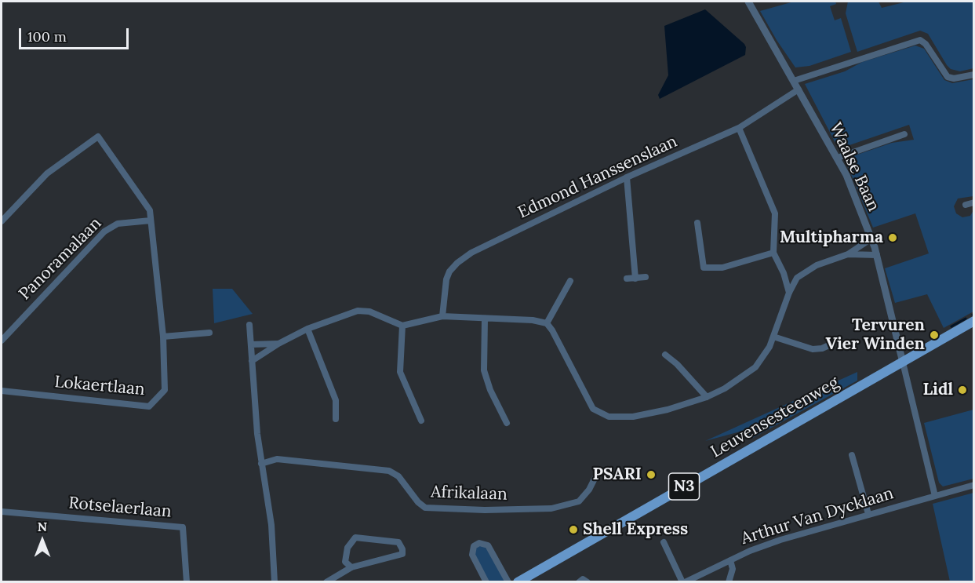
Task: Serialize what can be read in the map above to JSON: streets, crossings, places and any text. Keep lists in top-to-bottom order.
{
  "streets": {
    "main road": ["Leuvensesteenweg", "N3"],
    "street": [
      "Waalse Baan",
      "Edmond Hanssenslaan",
      "Panoramalaan",
      "Lokaertlaan",
      "Afrikalaan",
      "Rotselaerlaan",
      "Arthur Van Dycklaan"
    ]
  },
  "crossings": [
    ["Waalse Baan", "Edmond Hanssenslaan"],
    ["Waalse Baan", "Leuvensesteenweg"],
    ["Waalse Baan", "Arthur Van Dycklaan"],
    ["Panoramalaan", "Lokaertlaan"]
  ],
  "places": [
    "Multipharma",
    "Tervuren Vier Winden",
    "Lidl",
    "PSARI",
    "Shell Express"
  ],
  "scale_bar": "100 m",
  "north": "top"
}
